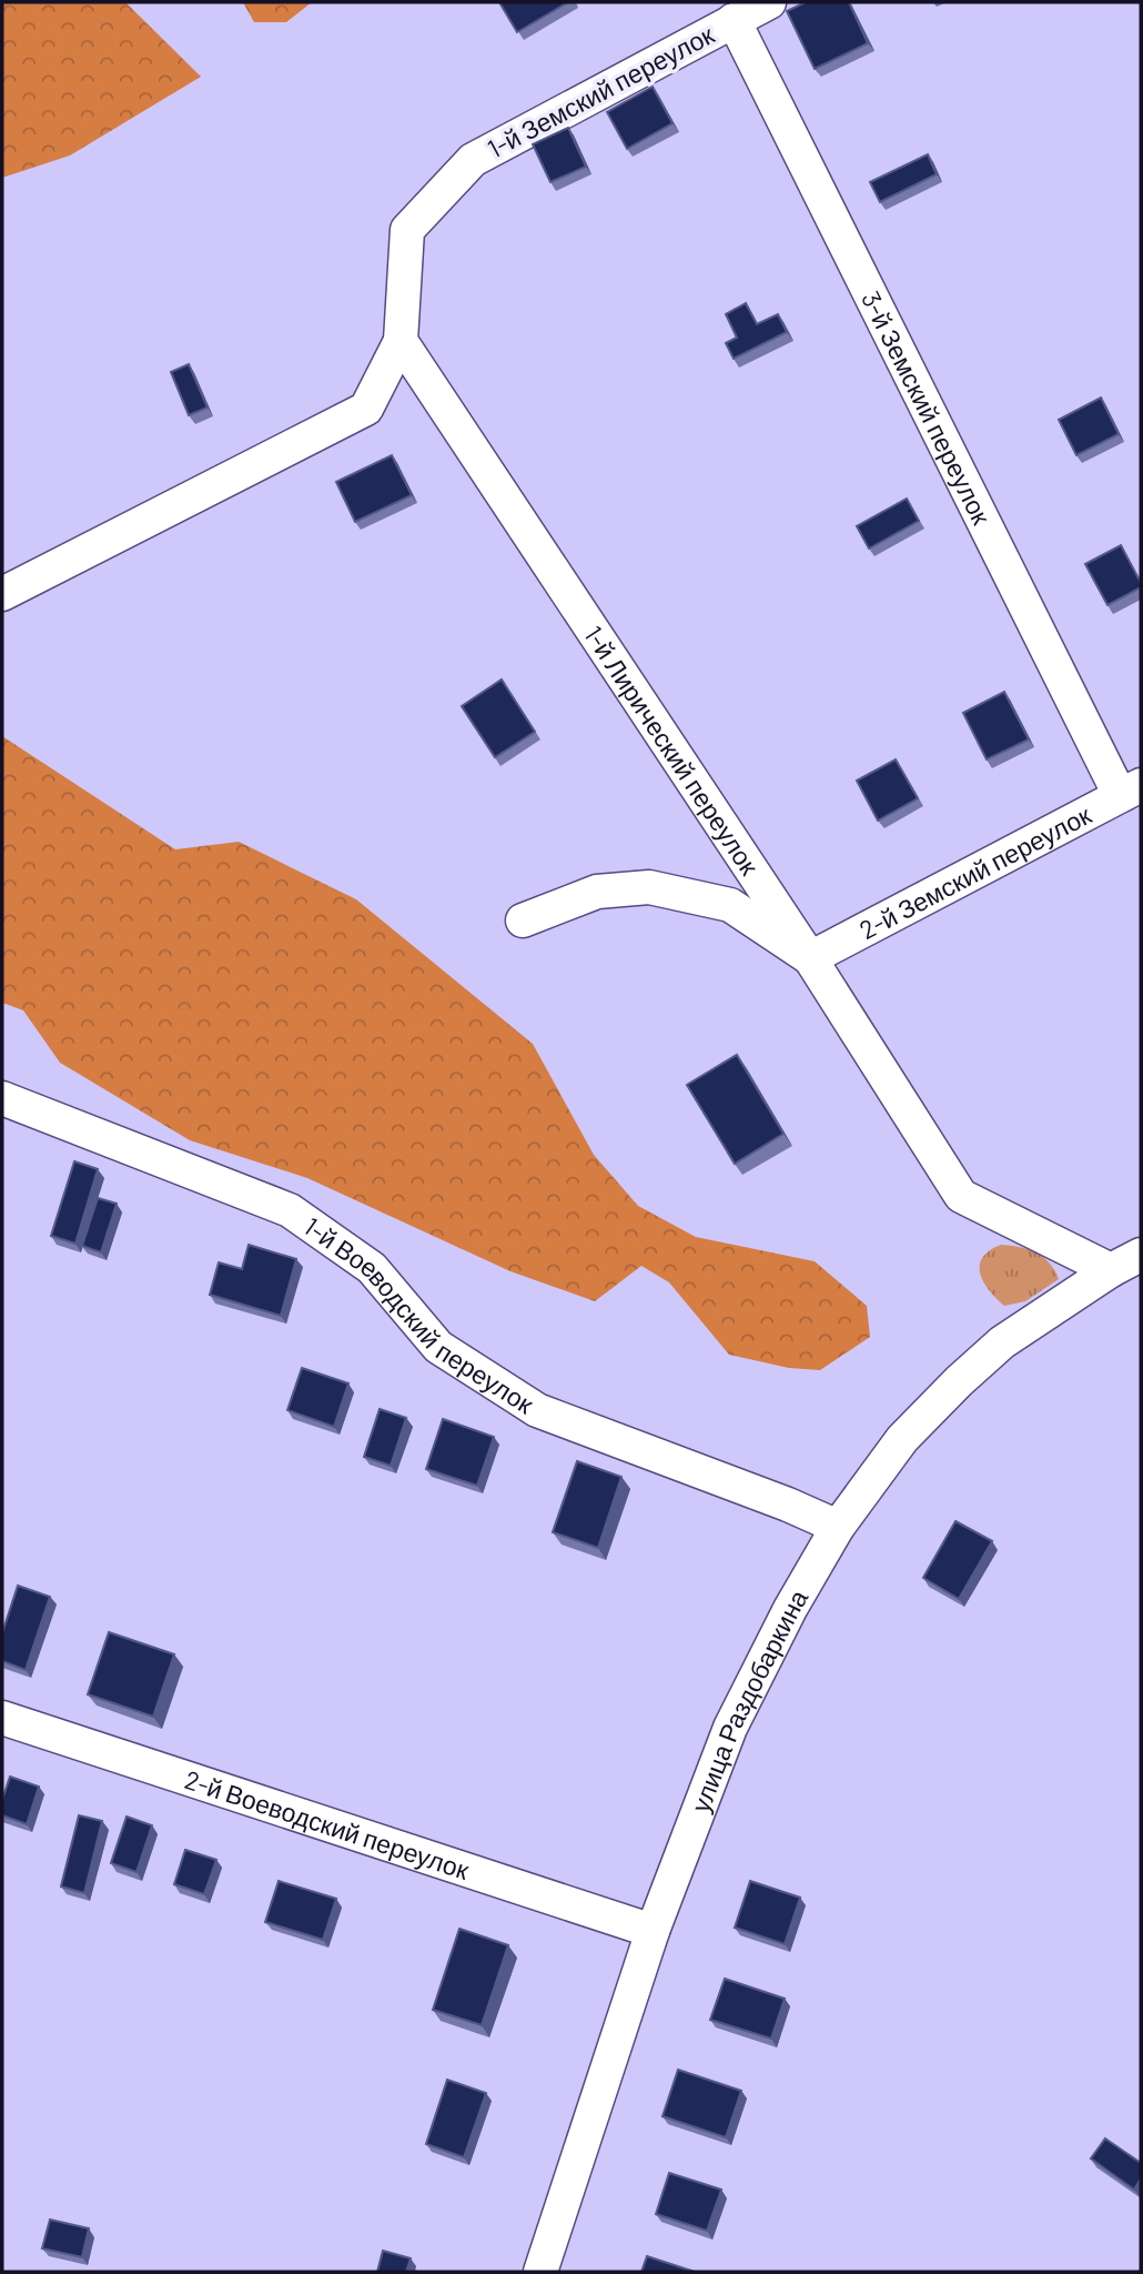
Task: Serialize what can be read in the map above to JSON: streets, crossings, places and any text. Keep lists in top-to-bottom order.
{
  "streets": {
    "street": [
      "1-й Земский переулок",
      "3-й Земский переулок",
      "1-й Лирический переулок",
      "2-й Земский переулок",
      "1-й Воеводский переулок",
      "улица Раздобаркина",
      "2-й Воеводский переулок"
    ]
  },
  "crossings": [
    ["1-й Земский переулок", "3-й Земский переулок"],
    ["1-й Земский переулок", "1-й Лирический переулок"],
    ["3-й Земский переулок", "2-й Земский переулок"],
    ["1-й Лирический переулок", "2-й Земский переулок"],
    ["1-й Лирический переулок", "улица Раздобаркина"],
    ["1-й Воеводский переулок", "улица Раздобаркина"],
    ["улица Раздобаркина", "2-й Воеводский переулок"]
  ]
}
